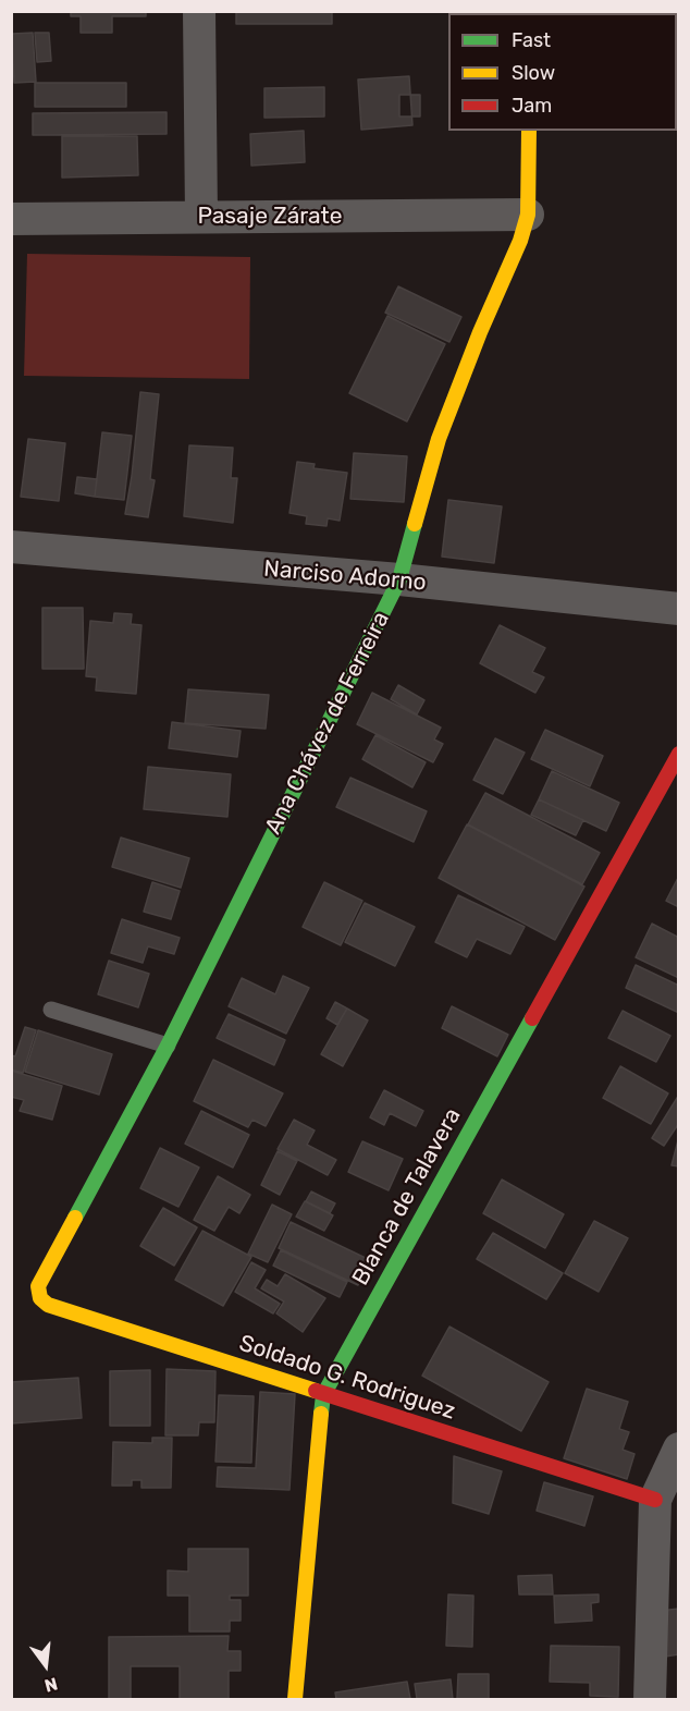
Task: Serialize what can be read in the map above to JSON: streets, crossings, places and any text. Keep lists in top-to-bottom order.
{
  "streets": {
    "street": [
      "Pasaje Zárate",
      "Narciso Adorno",
      "Ana Chávez de Ferreira",
      "Blanca de Talavera",
      "Soldado G. Rodriguez"
    ]
  },
  "crossings": [
    ["Pasaje Zárate", "Ana Chávez de Ferreira"],
    ["Narciso Adorno", "Ana Chávez de Ferreira"],
    ["Ana Chávez de Ferreira", "Soldado G. Rodriguez"],
    ["Blanca de Talavera", "Soldado G. Rodriguez"]
  ],
  "legend": ["Fast", "Slow", "Jam"],
  "north": "bottom"
}
